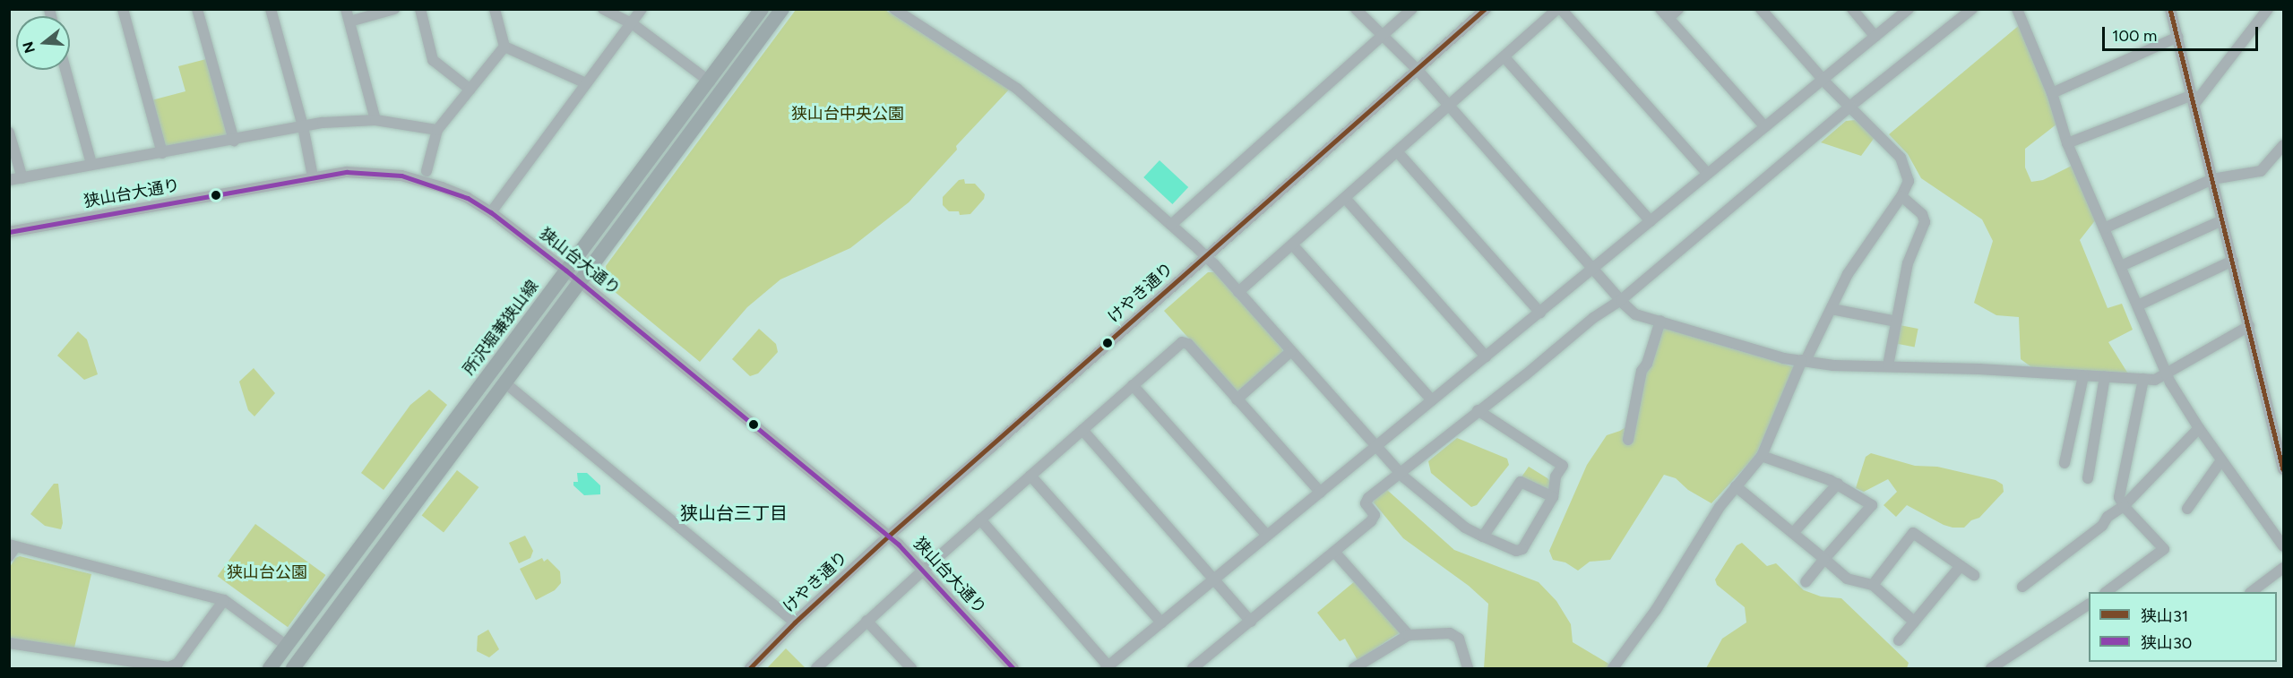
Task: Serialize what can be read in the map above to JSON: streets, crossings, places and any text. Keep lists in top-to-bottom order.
{
  "streets": {
    "main road": ["所沢堀兼狭山線"],
    "street": ["狭山台大通り", "けやき通り"]
  },
  "crossings": [
    ["狭山台大通り", "けやき通り"],
    ["狭山台大通り", "所沢堀兼狭山線"]
  ],
  "districts": ["狭山台三丁目"],
  "parks": ["狭山台中央公園", "狭山台公園"],
  "lines": ["transit line 狭山31", "transit line 狭山30"],
  "legend": ["狭山31", "狭山30"],
  "scale_bar": "100 m",
  "north": "left"
}
